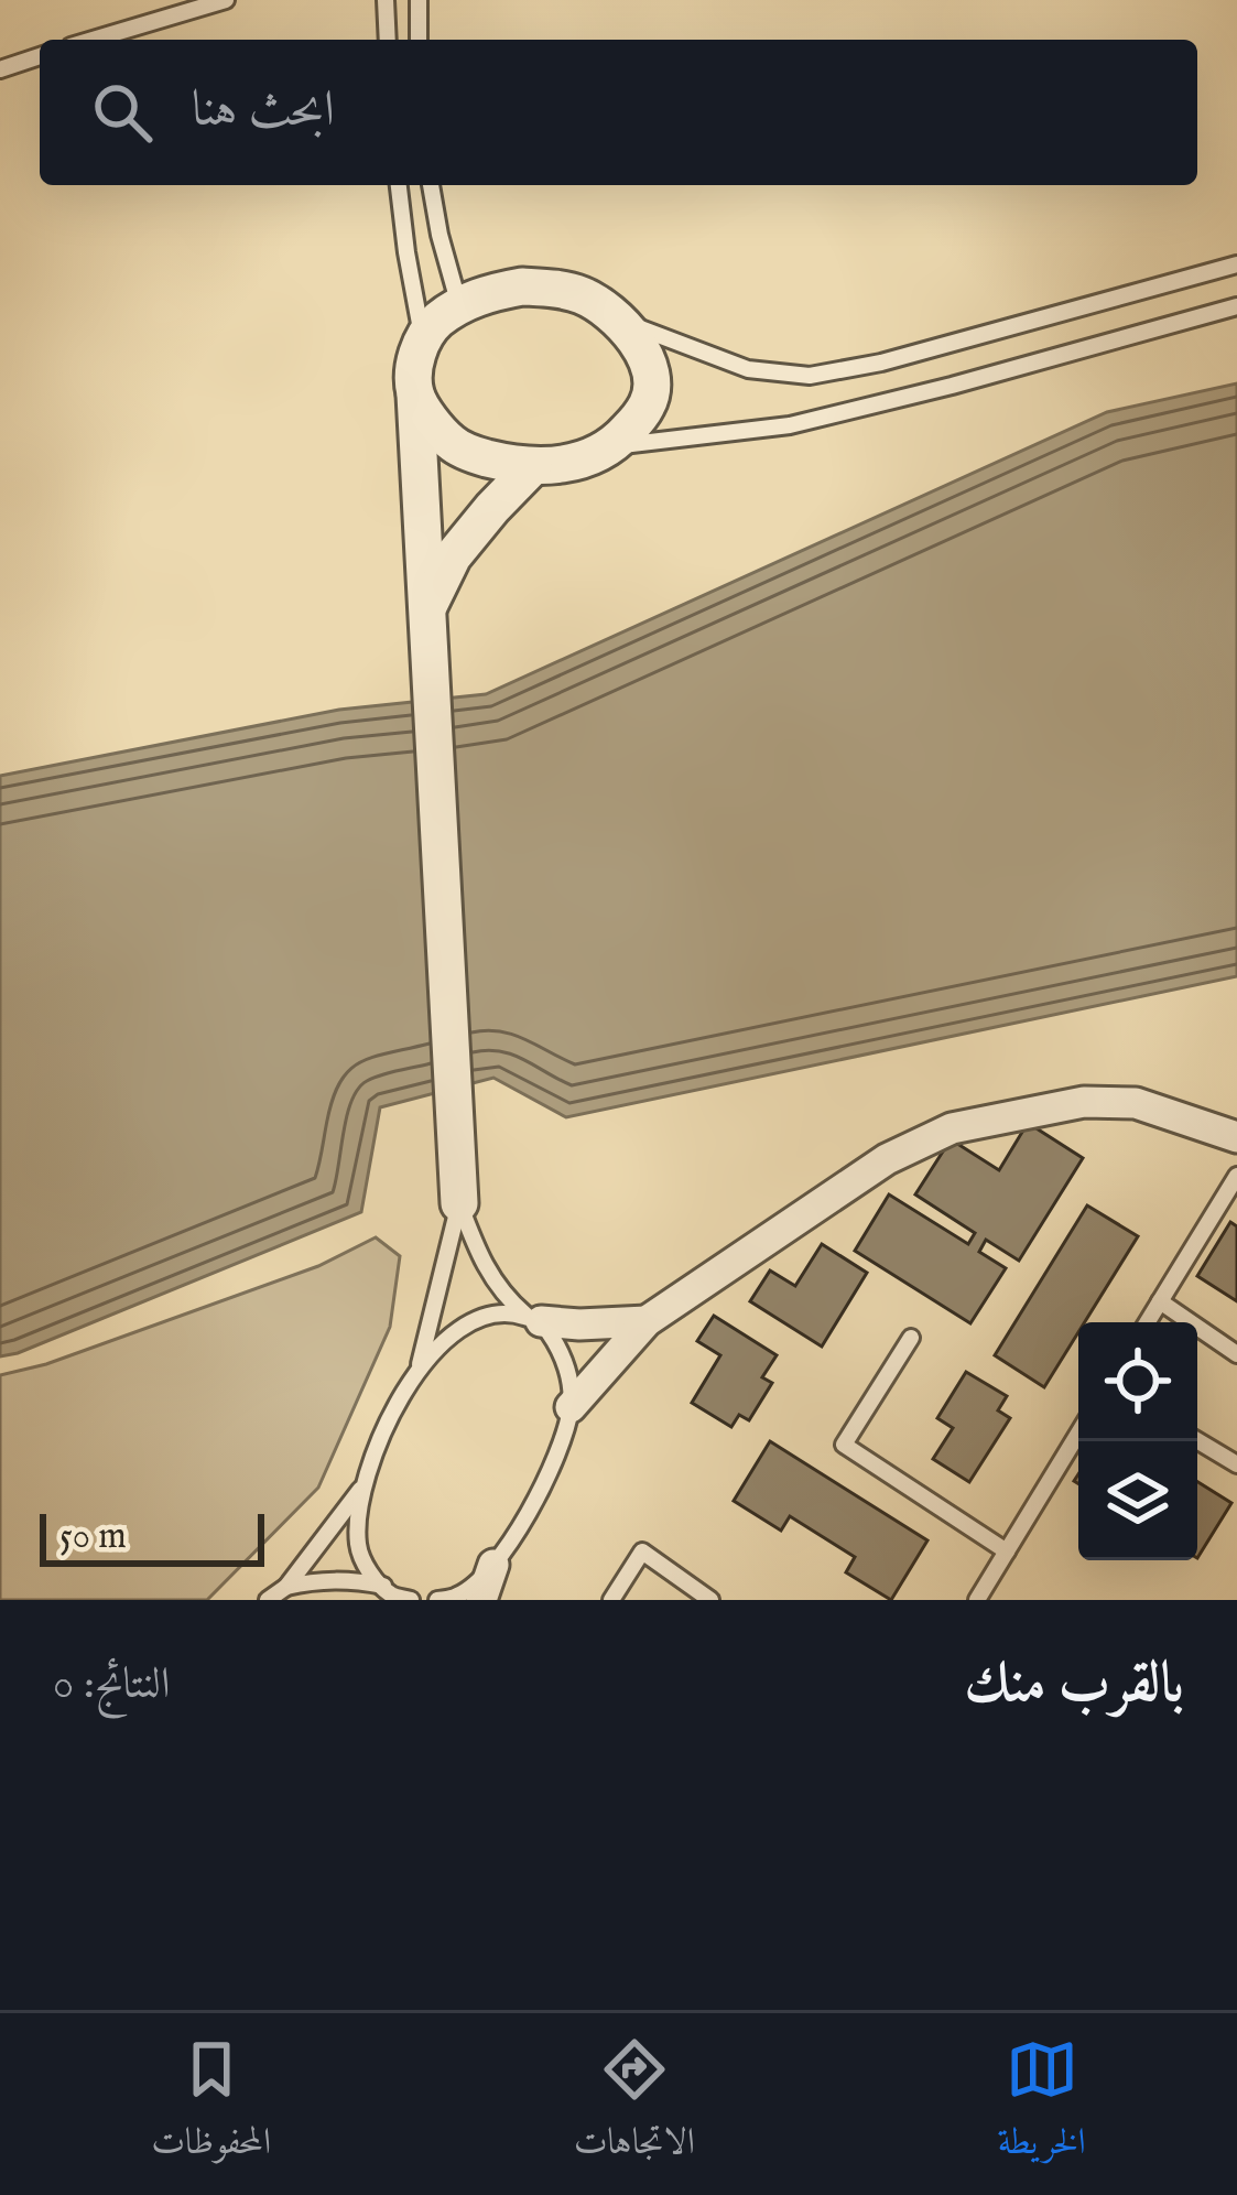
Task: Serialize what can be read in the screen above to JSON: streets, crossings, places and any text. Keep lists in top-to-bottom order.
{
  "scale_bar": "50 m",
  "page": {
    "search": "ابحث هنا",
    "scale": "50 m",
    "heading": ["بالقرب منك", "النتائج: 0"],
    "nav": ["الخريطة", "الاتجاهات", "المحفوظات"]
  }
}
